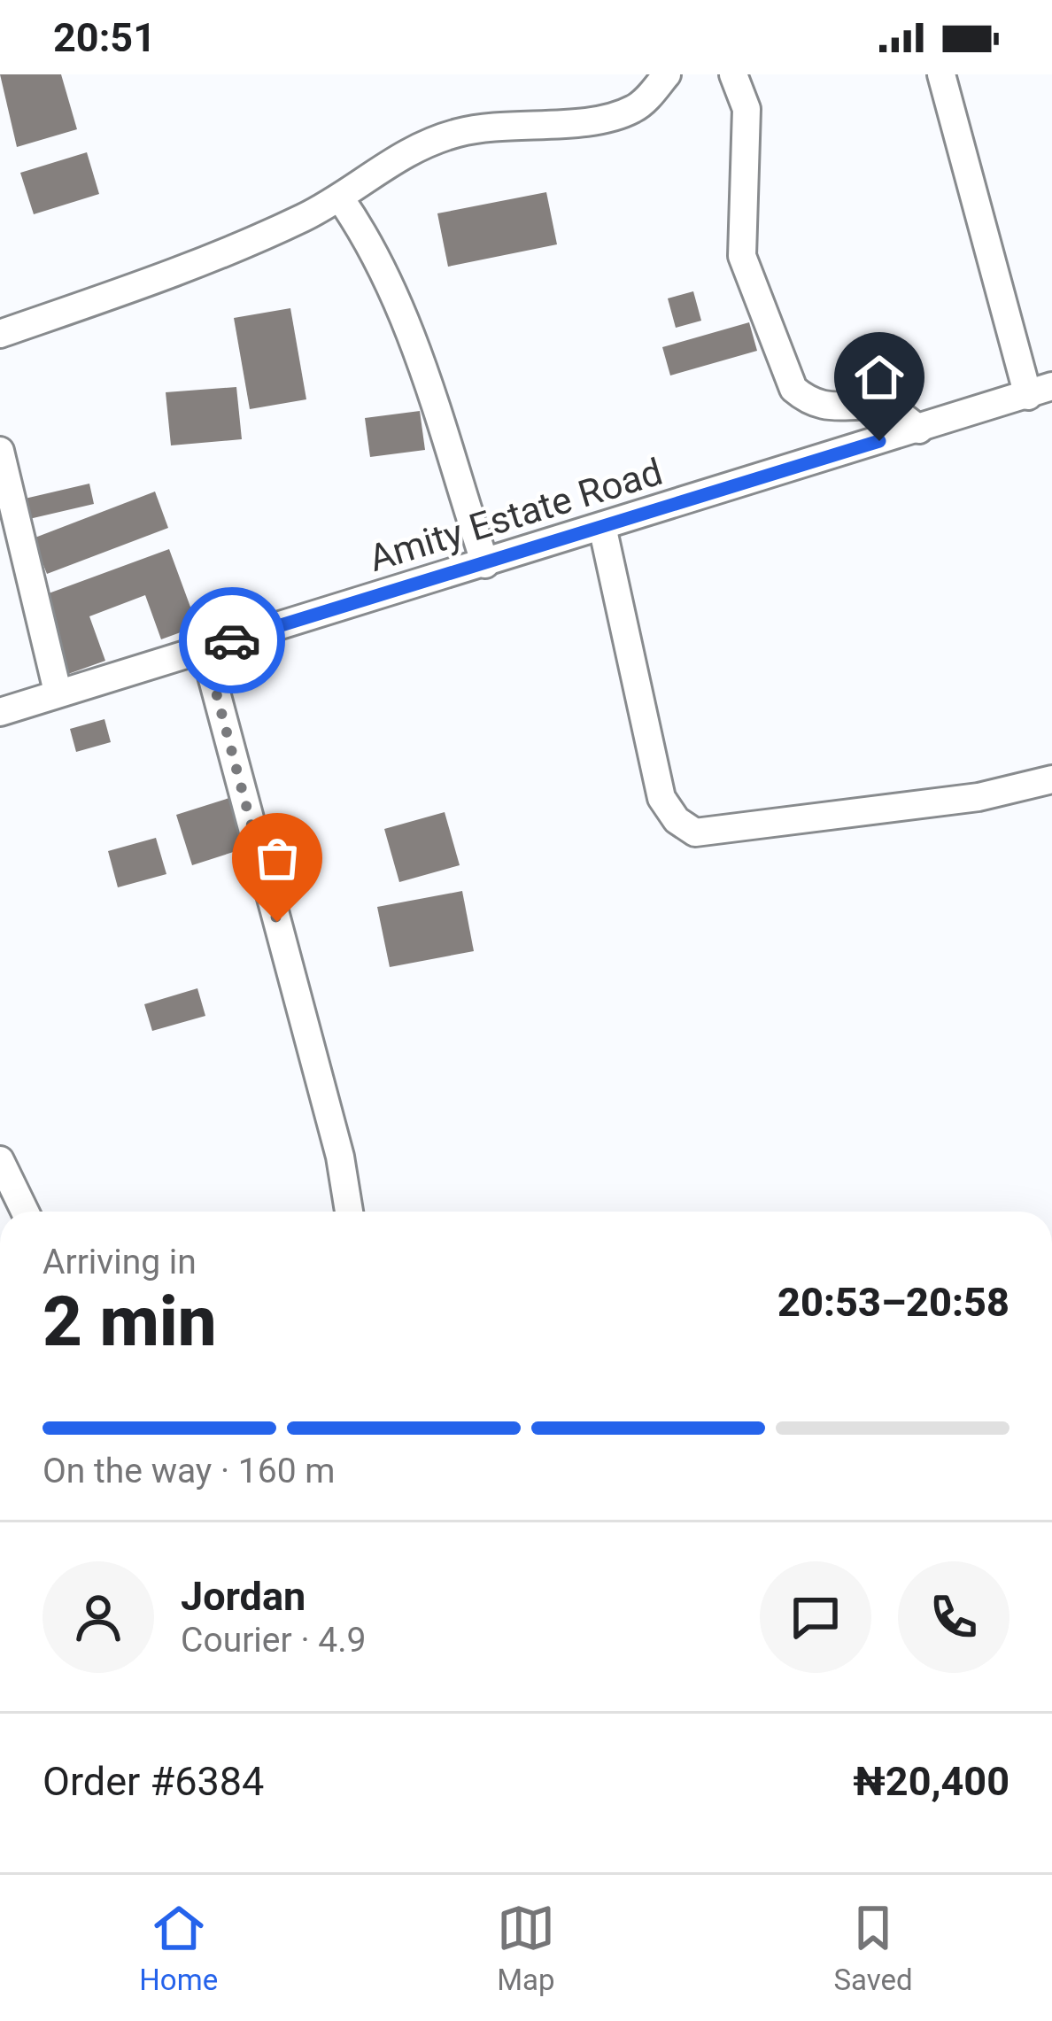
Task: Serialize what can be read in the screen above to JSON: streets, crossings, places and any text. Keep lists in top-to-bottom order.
{
  "streets": {
    "street": ["Amity Estate Road"]
  },
  "page": {
    "status": "20:51",
    "heading": ["2 min", "Arriving in", "20:53–20:58"],
    "panel": [
      "Jordan",
      "Courier · 4.9",
      "Order #6384",
      "₦20,400"
    ],
    "bar": "On the way · 160 m",
    "tabs": ["Home", "Map", "Saved"]
  }
}
